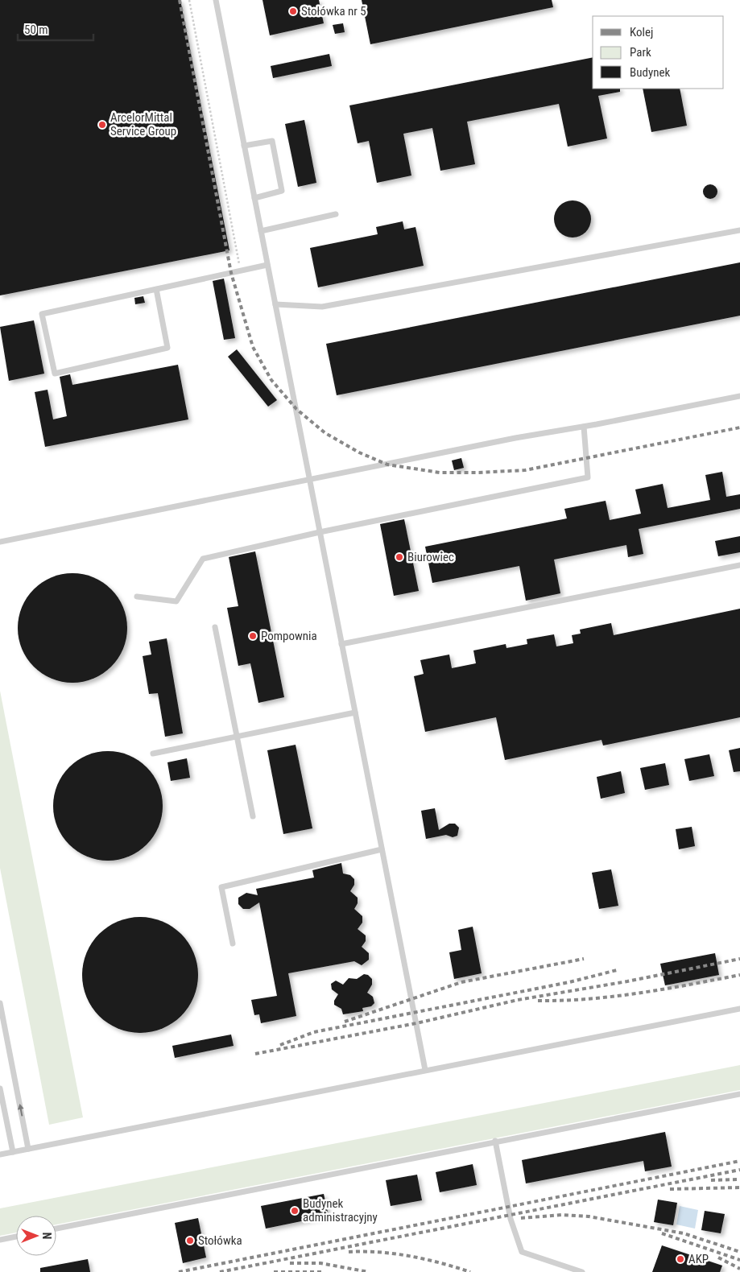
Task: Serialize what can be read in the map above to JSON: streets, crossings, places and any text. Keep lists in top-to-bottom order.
{
  "places": [
    "Stołówka nr 5",
    "ArcelorMittal Service Group",
    "Biurowiec",
    "Pompownia",
    "Budynek administracyjny",
    "Stołówka",
    "AKP"
  ],
  "legend": ["Kolej", "Park", "Budynek"],
  "scale_bar": "50 m",
  "north": "right"
}
